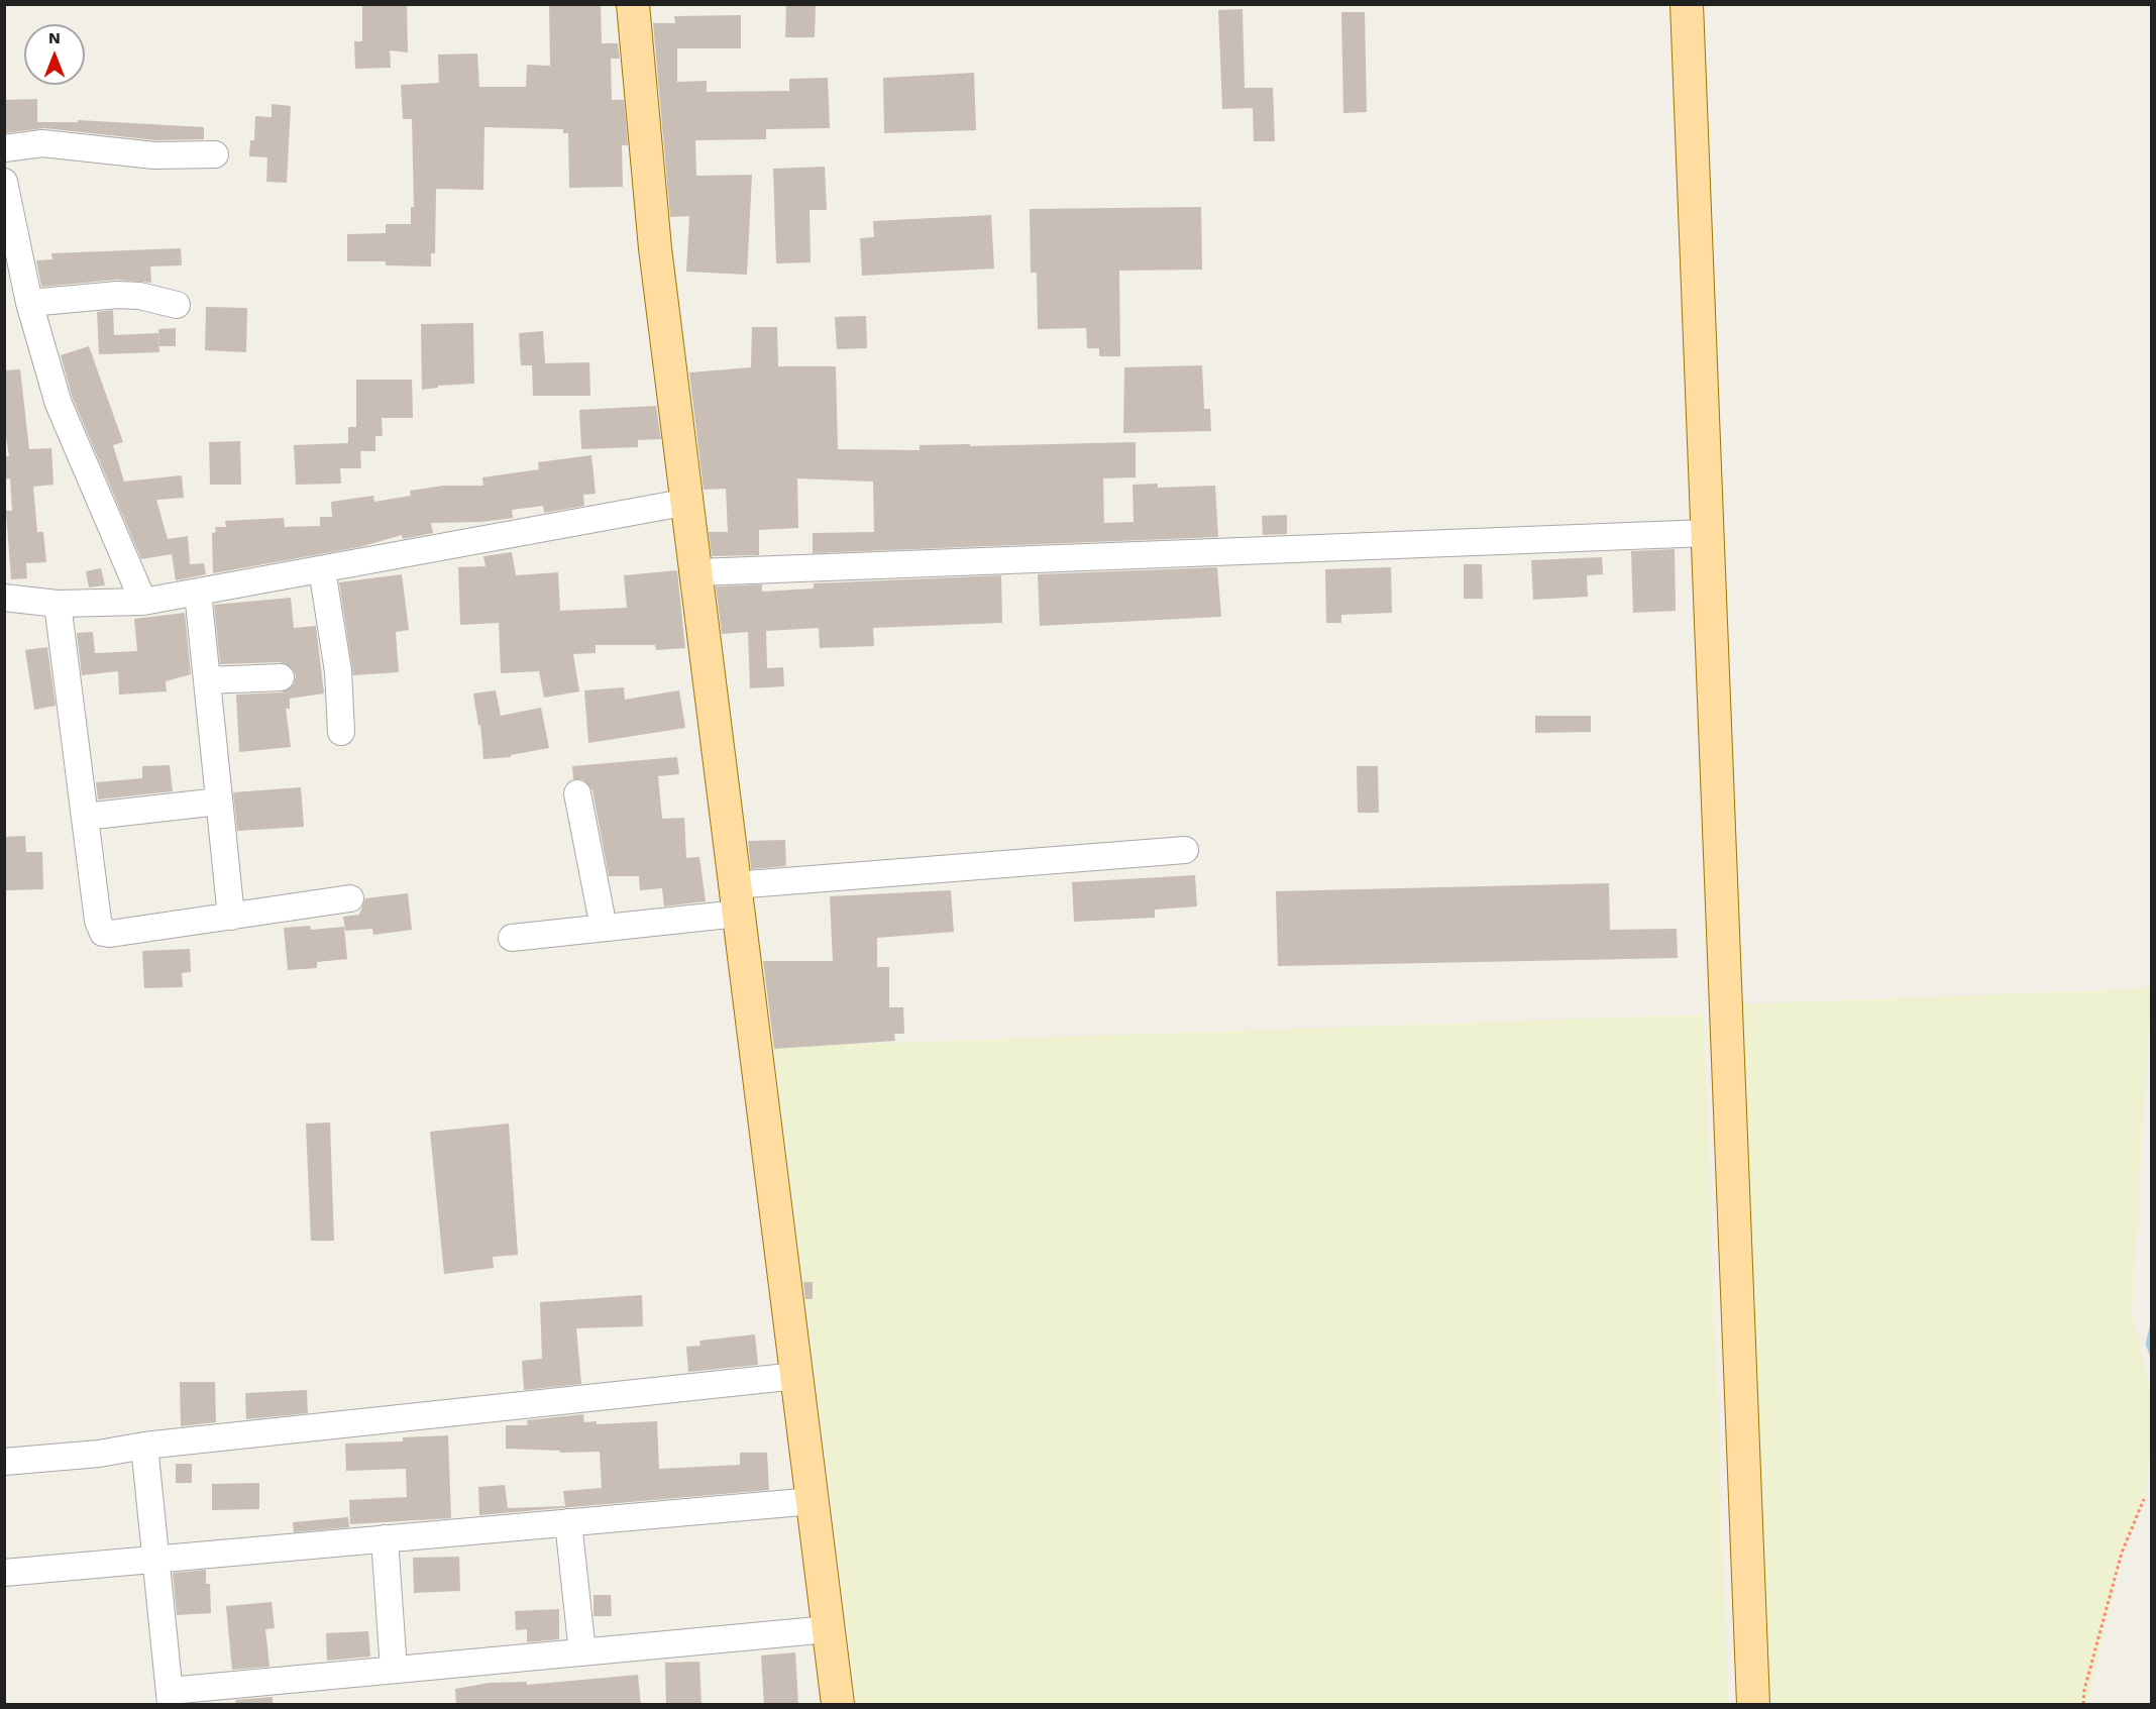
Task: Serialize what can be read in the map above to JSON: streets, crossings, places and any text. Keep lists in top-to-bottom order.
{
  "north": "top"
}
